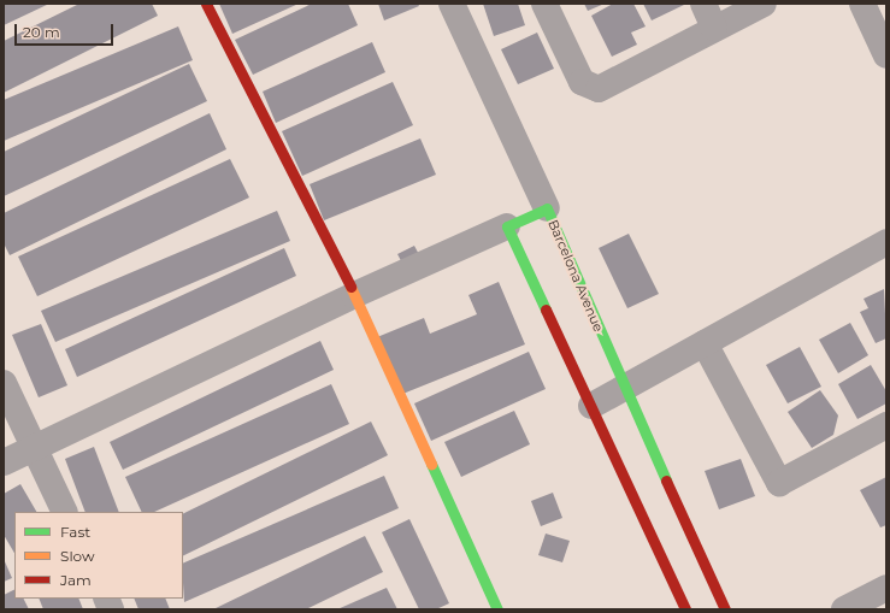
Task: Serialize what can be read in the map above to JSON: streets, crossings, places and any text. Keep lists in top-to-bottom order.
{
  "streets": {
    "street": ["Barcelona Avenue"]
  },
  "legend": ["Fast", "Slow", "Jam"],
  "scale_bar": "20 m"
}
